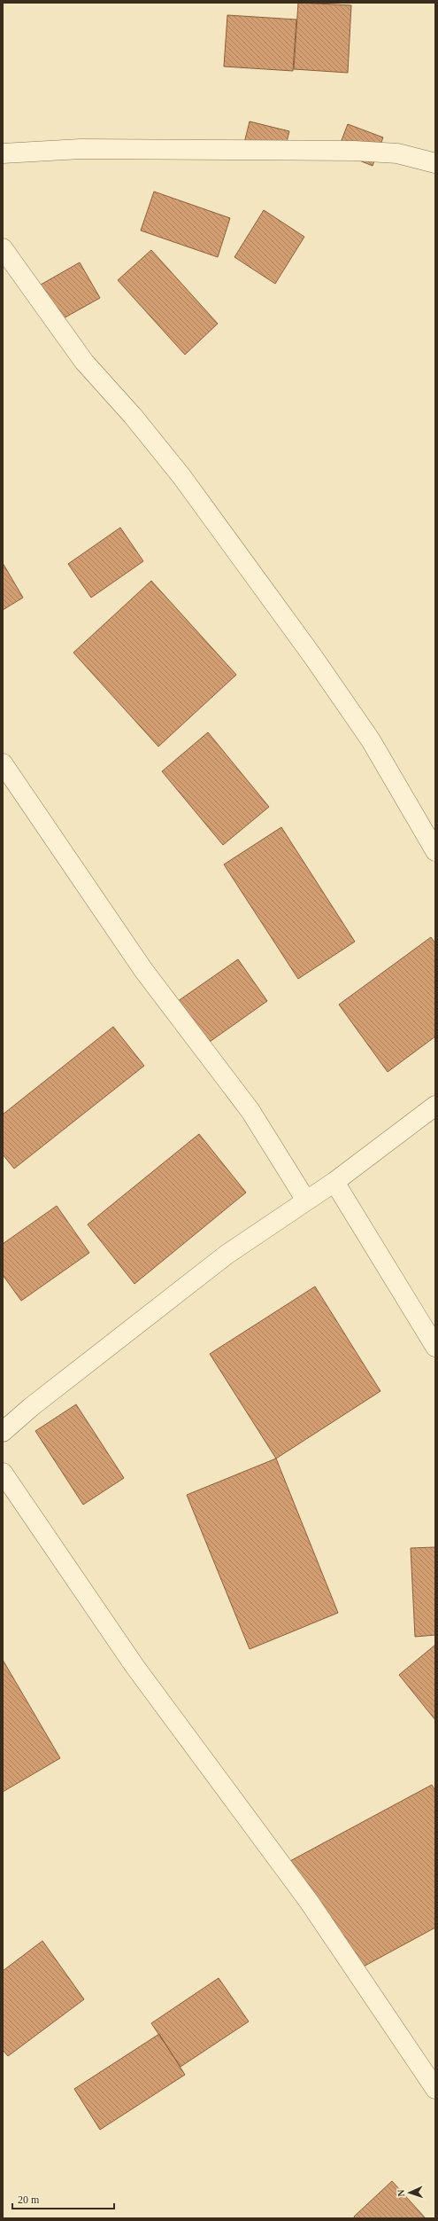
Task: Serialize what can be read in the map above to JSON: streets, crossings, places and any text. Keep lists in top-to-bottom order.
{
  "scale_bar": "20 m",
  "north": "left"
}
